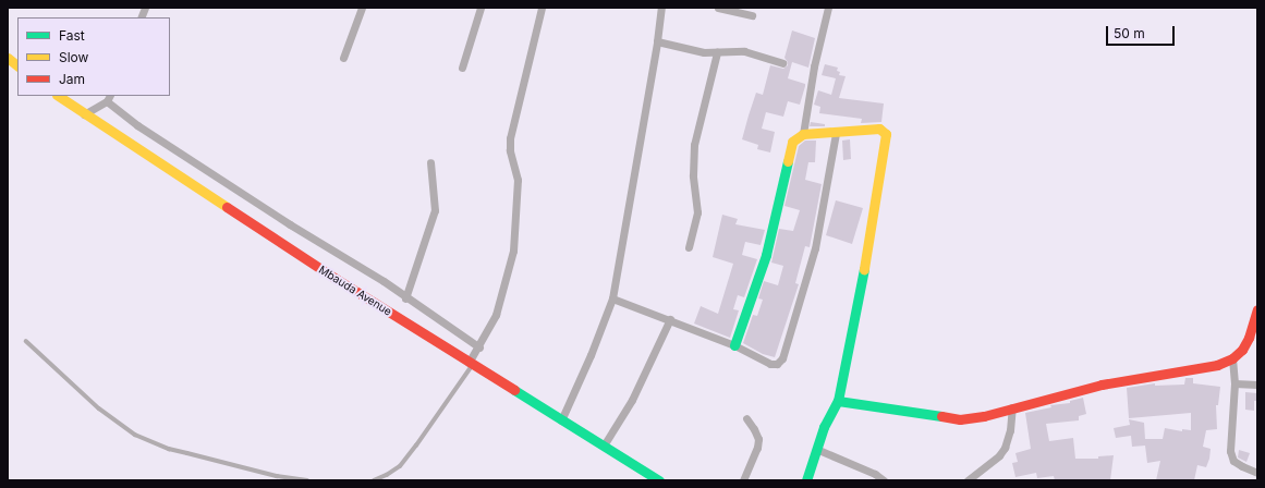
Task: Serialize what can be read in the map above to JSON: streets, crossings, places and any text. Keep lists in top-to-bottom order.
{
  "streets": {
    "street": ["Mbauda Avenue"]
  },
  "legend": ["Fast", "Slow", "Jam"],
  "scale_bar": "50 m"
}
